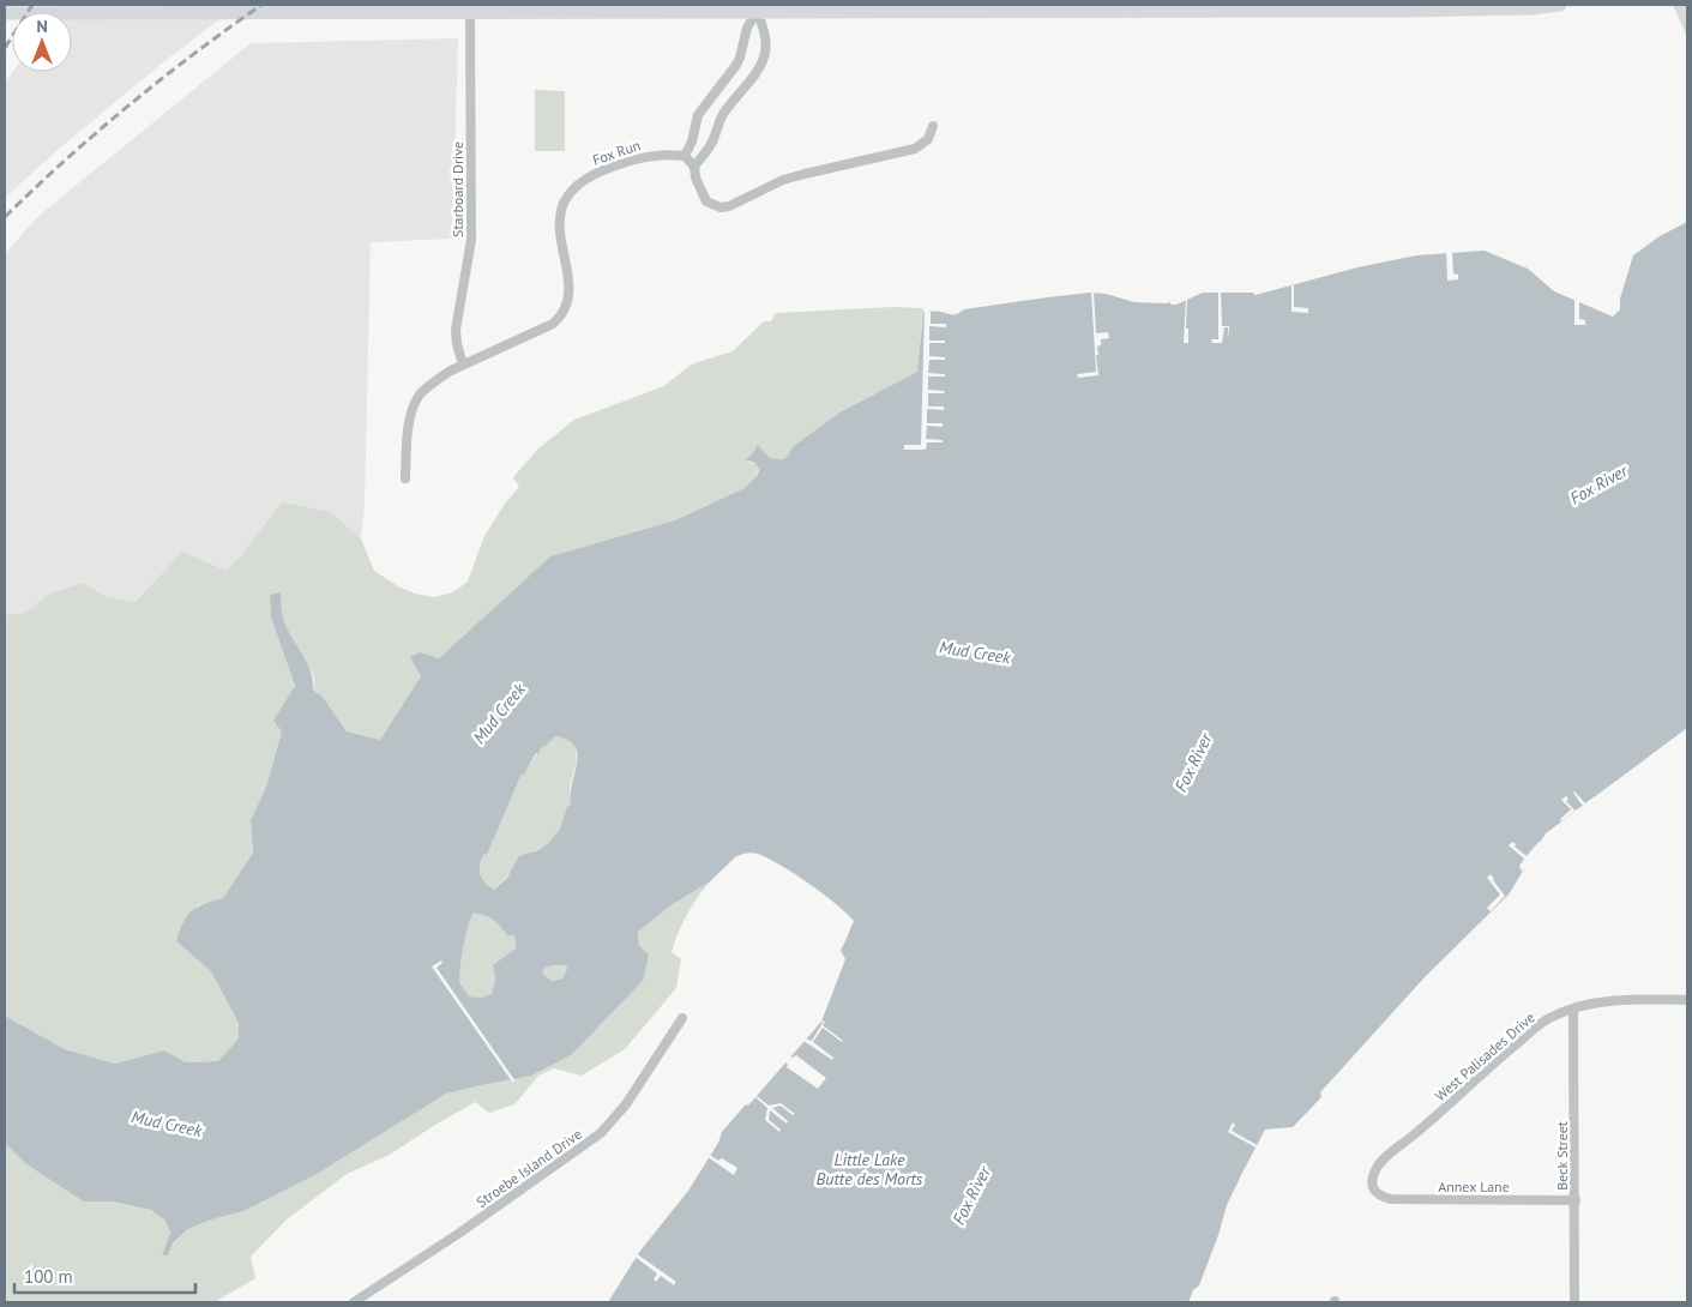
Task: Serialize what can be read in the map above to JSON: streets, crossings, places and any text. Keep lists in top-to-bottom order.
{
  "streets": {
    "street": [
      "Fox Run",
      "Starboard Drive",
      "West Palisades Drive",
      "Beck Street",
      "Stroebe Island Drive",
      "Annex Lane"
    ]
  },
  "crossings": [
    ["Fox Run", "Starboard Drive"],
    ["West Palisades Drive", "Beck Street"],
    ["West Palisades Drive", "Annex Lane"],
    ["Beck Street", "Annex Lane"]
  ],
  "water": ["Fox River", "Mud Creek", "Little Lake Butte des Morts"],
  "scale_bar": "100 m",
  "north": "top"
}
